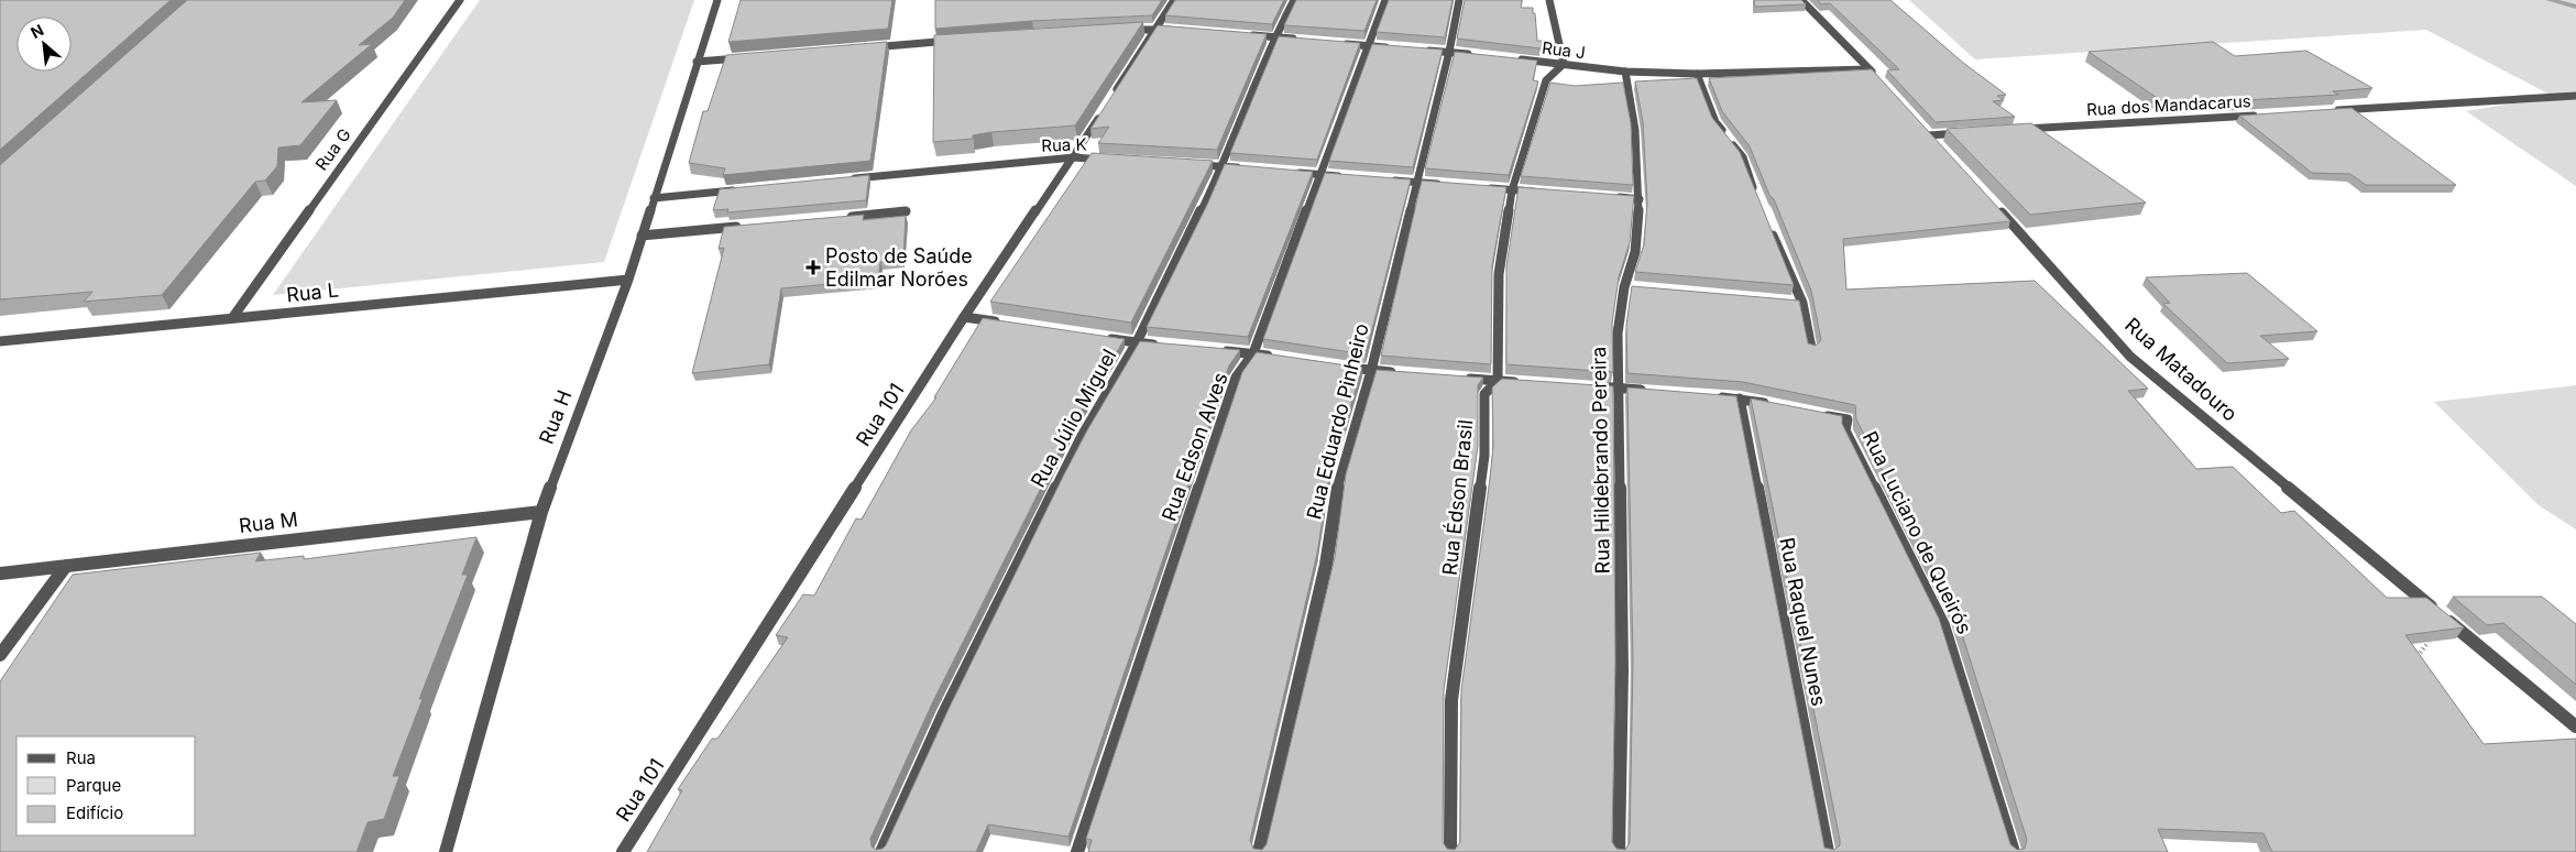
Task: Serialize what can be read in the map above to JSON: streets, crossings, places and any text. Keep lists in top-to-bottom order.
{
  "streets": {
    "street": [
      "Rua J",
      "Rua dos Mandacarus",
      "Rua K",
      "Rua G",
      "Rua L",
      "Rua Matadouro",
      "Rua 101",
      "Rua H",
      "Rua Júlio Miguel",
      "Rua Eduardo Pinheiro",
      "Rua Edson Alves",
      "Rua Hildebrando Pereira",
      "Rua Édson Brasil",
      "Rua M",
      "Rua Luciano de Queirós",
      "Rua Raquel Nunes"
    ]
  },
  "crossings": [
    ["Rua J", "Rua Hildebrando Pereira"],
    ["Rua J", "Rua Édson Brasil"],
    ["Rua K", "Rua 101"],
    ["Rua G", "Rua L"],
    ["Rua L", "Rua H"],
    ["Rua H", "Rua M"]
  ],
  "places": {
    "health": ["Posto de Saúde Edilmar Norões"]
  },
  "legend": ["Rua", "Parque", "Edifício"],
  "north": "top left"
}
